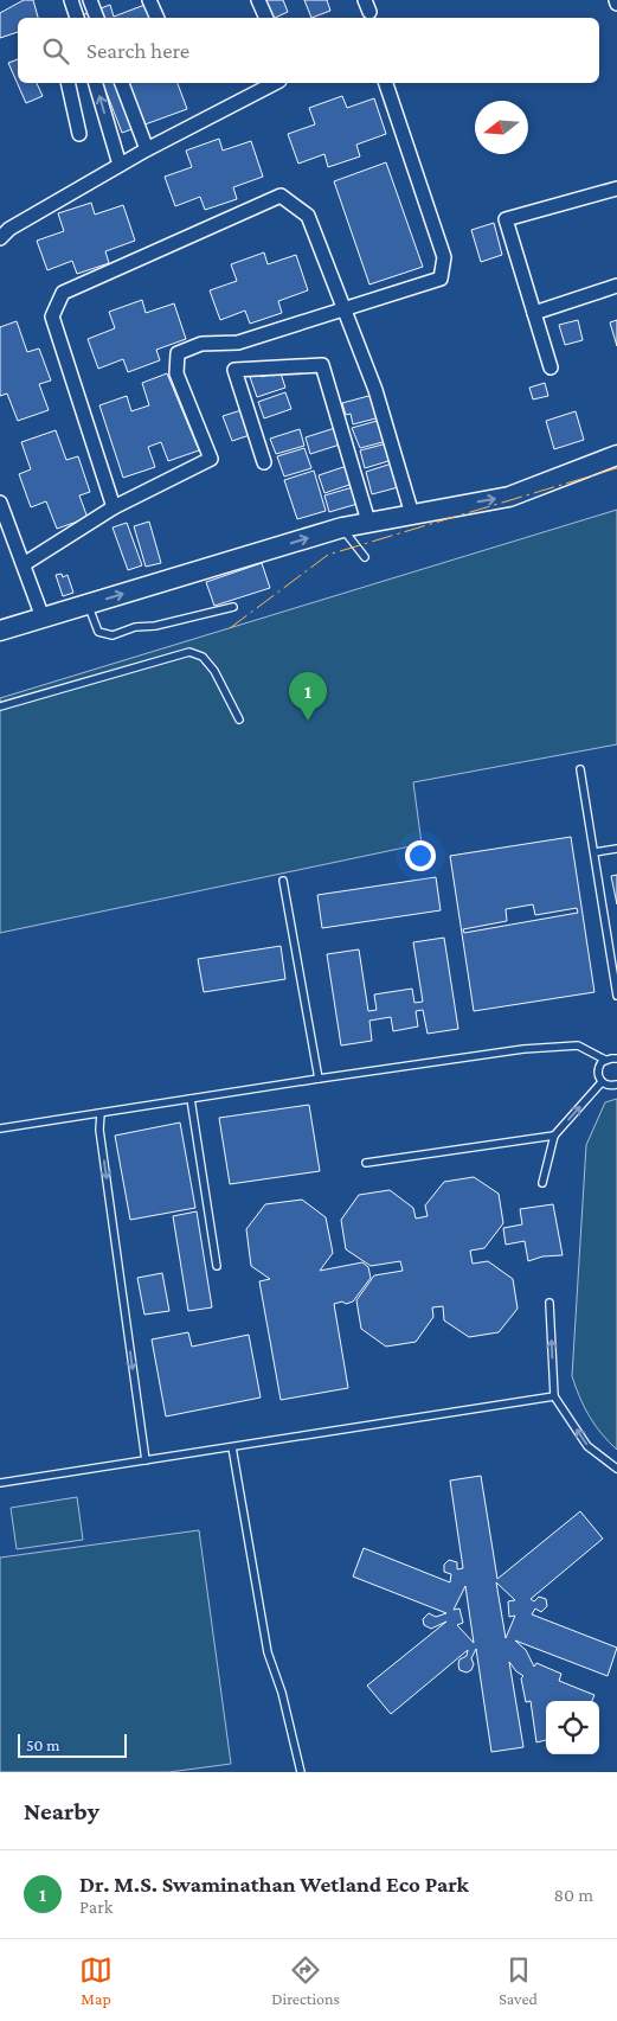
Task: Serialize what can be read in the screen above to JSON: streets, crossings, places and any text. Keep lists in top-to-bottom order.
{
  "scale_bar": "50 m",
  "north": "left",
  "page": {
    "search": "Search here",
    "pins": "1",
    "scale": "50 m",
    "heading": "Nearby",
    "list": [
      {
        "mark": "1",
        "name": "Dr. M.S. Swaminathan Wetland Eco Park",
        "note": "Park",
        "value": "80 m"
      }
    ],
    "nav": ["Map", "Directions", "Saved"]
  }
}
